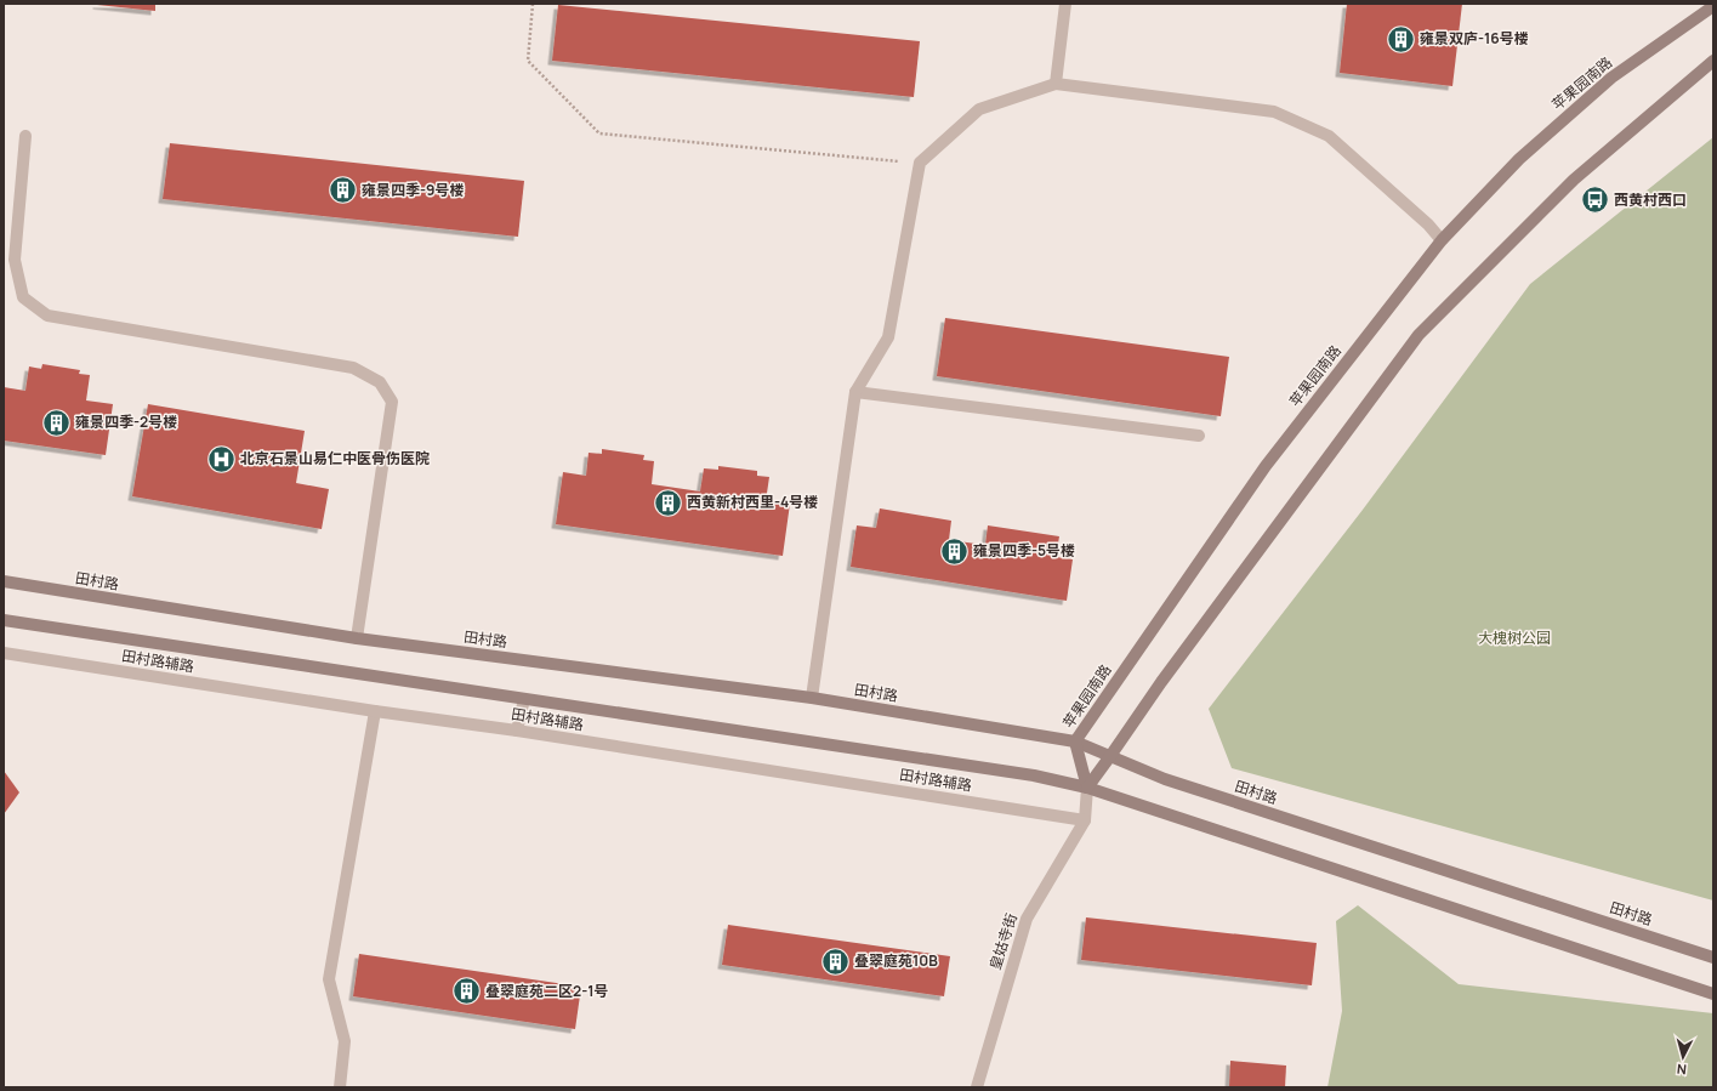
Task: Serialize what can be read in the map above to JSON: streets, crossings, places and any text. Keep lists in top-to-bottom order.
{
  "streets": {
    "main road": ["苹果园南路", "田村路"],
    "street": ["田村路辅路", "皇姑寺街"]
  },
  "crossings": [
    ["苹果园南路", "田村路"],
    ["苹果园南路", "皇姑寺街"],
    ["田村路辅路", "皇姑寺街"]
  ],
  "parks": ["大槐树公园"],
  "places": {
    "building": [
      "雍景双庐-16号楼",
      "雍景四季-9号楼",
      "雍景四季-2号楼",
      "西黄新村西里-4号楼",
      "雍景四季-5号楼",
      "叠翠庭苑10B",
      "叠翠庭苑二区2-1号"
    ],
    "bus stop": ["西黄村西口"],
    "hospital": ["北京石景山易仁中医骨伤医院"]
  },
  "north": "bottom"
}
